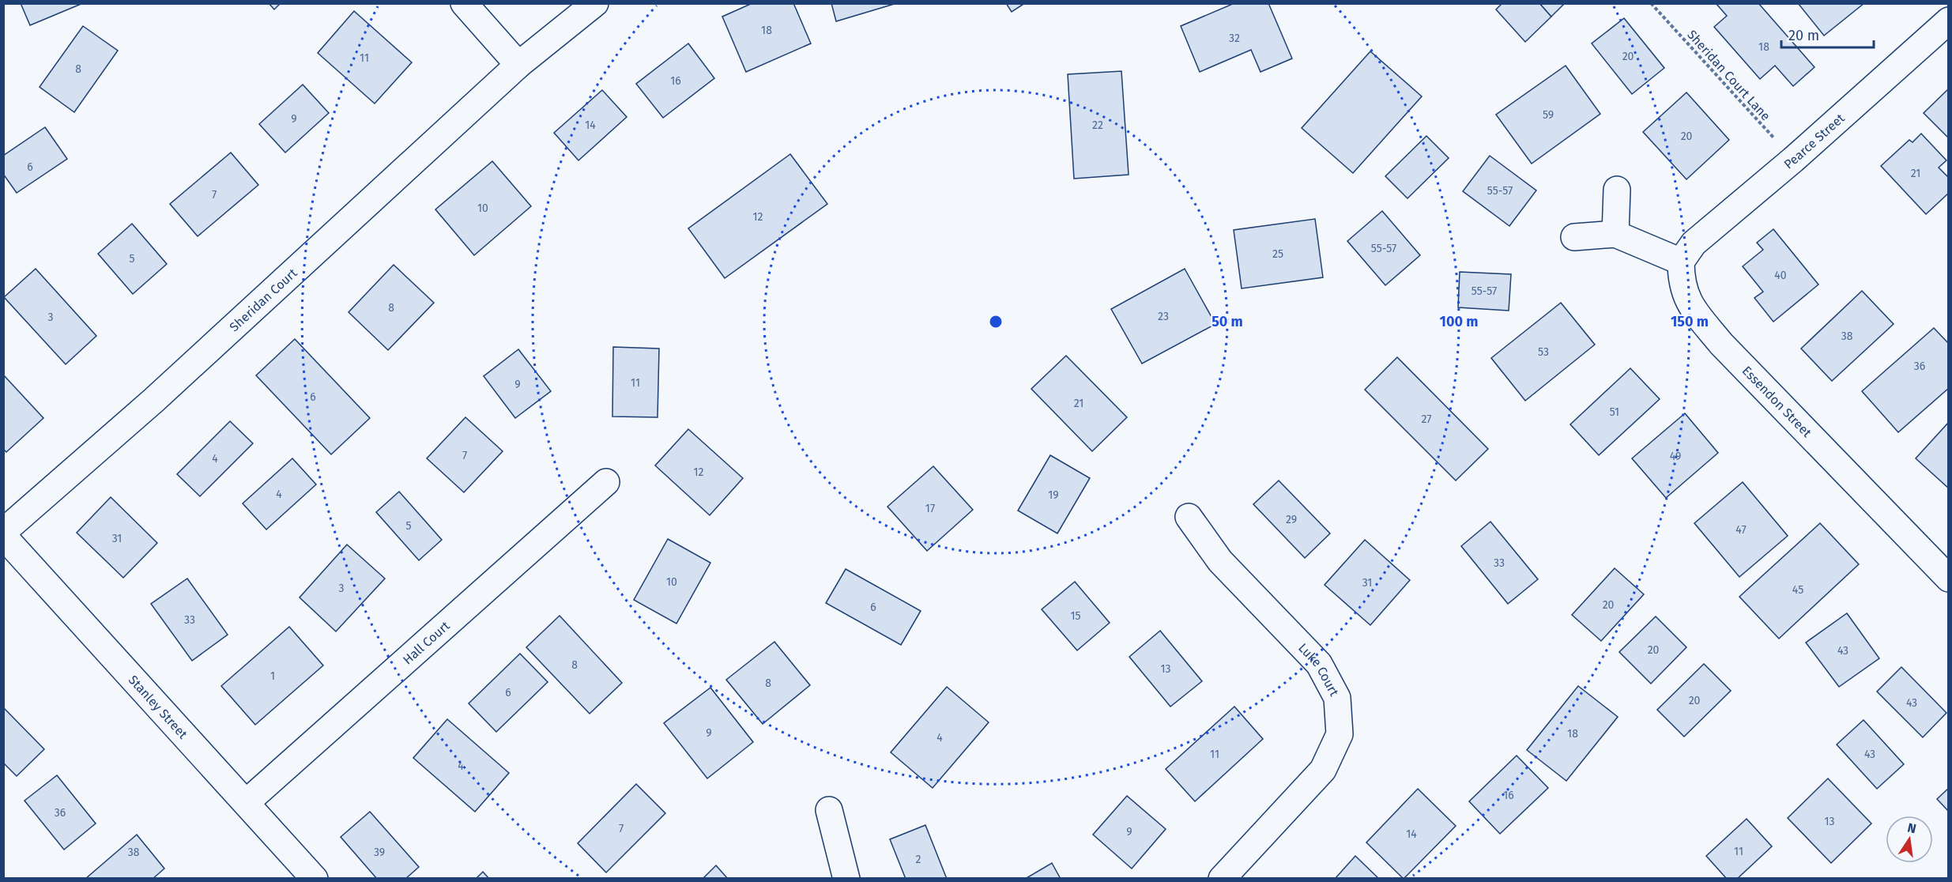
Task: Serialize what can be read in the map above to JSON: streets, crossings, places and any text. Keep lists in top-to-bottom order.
{
  "streets": {
    "street": [
      "Pearce Street",
      "Sheridan Court",
      "Essendon Street",
      "Hall Court",
      "Luke Court",
      "Stanley Street"
    ],
    "path": ["Sheridan Court Lane"]
  },
  "crossings": [
    ["Sheridan Court Lane", "Pearce Street"],
    ["Pearce Street", "Essendon Street"],
    ["Hall Court", "Stanley Street"]
  ],
  "house_numbers": [
    "18",
    "32",
    "18",
    "20",
    "11",
    "8",
    "16",
    "59",
    "9",
    "14",
    "22",
    "20",
    "6",
    "21",
    "55-57",
    "7",
    "10",
    "12",
    "55-57",
    "25",
    "5",
    "40",
    "55-57",
    "8",
    "23",
    "3",
    "38",
    "53",
    "36",
    "11",
    "9",
    "6",
    "21",
    "51",
    "27",
    "7",
    "49",
    "4",
    "12",
    "4",
    "19",
    "17",
    "29",
    "5",
    "47",
    "31",
    "33",
    "10",
    "31",
    "3",
    "45",
    "20",
    "6",
    "15",
    "33",
    "20",
    "43",
    "8",
    "13",
    "1",
    "8",
    "6",
    "20",
    "43",
    "9",
    "18",
    "4",
    "11",
    "43",
    "4",
    "16",
    "36",
    "13",
    "7",
    "9",
    "14",
    "11",
    "38",
    "39",
    "2"
  ],
  "scale_bar": "20 m",
  "north": "top",
  "rings": ["50 m", "100 m", "150 m"]
}
